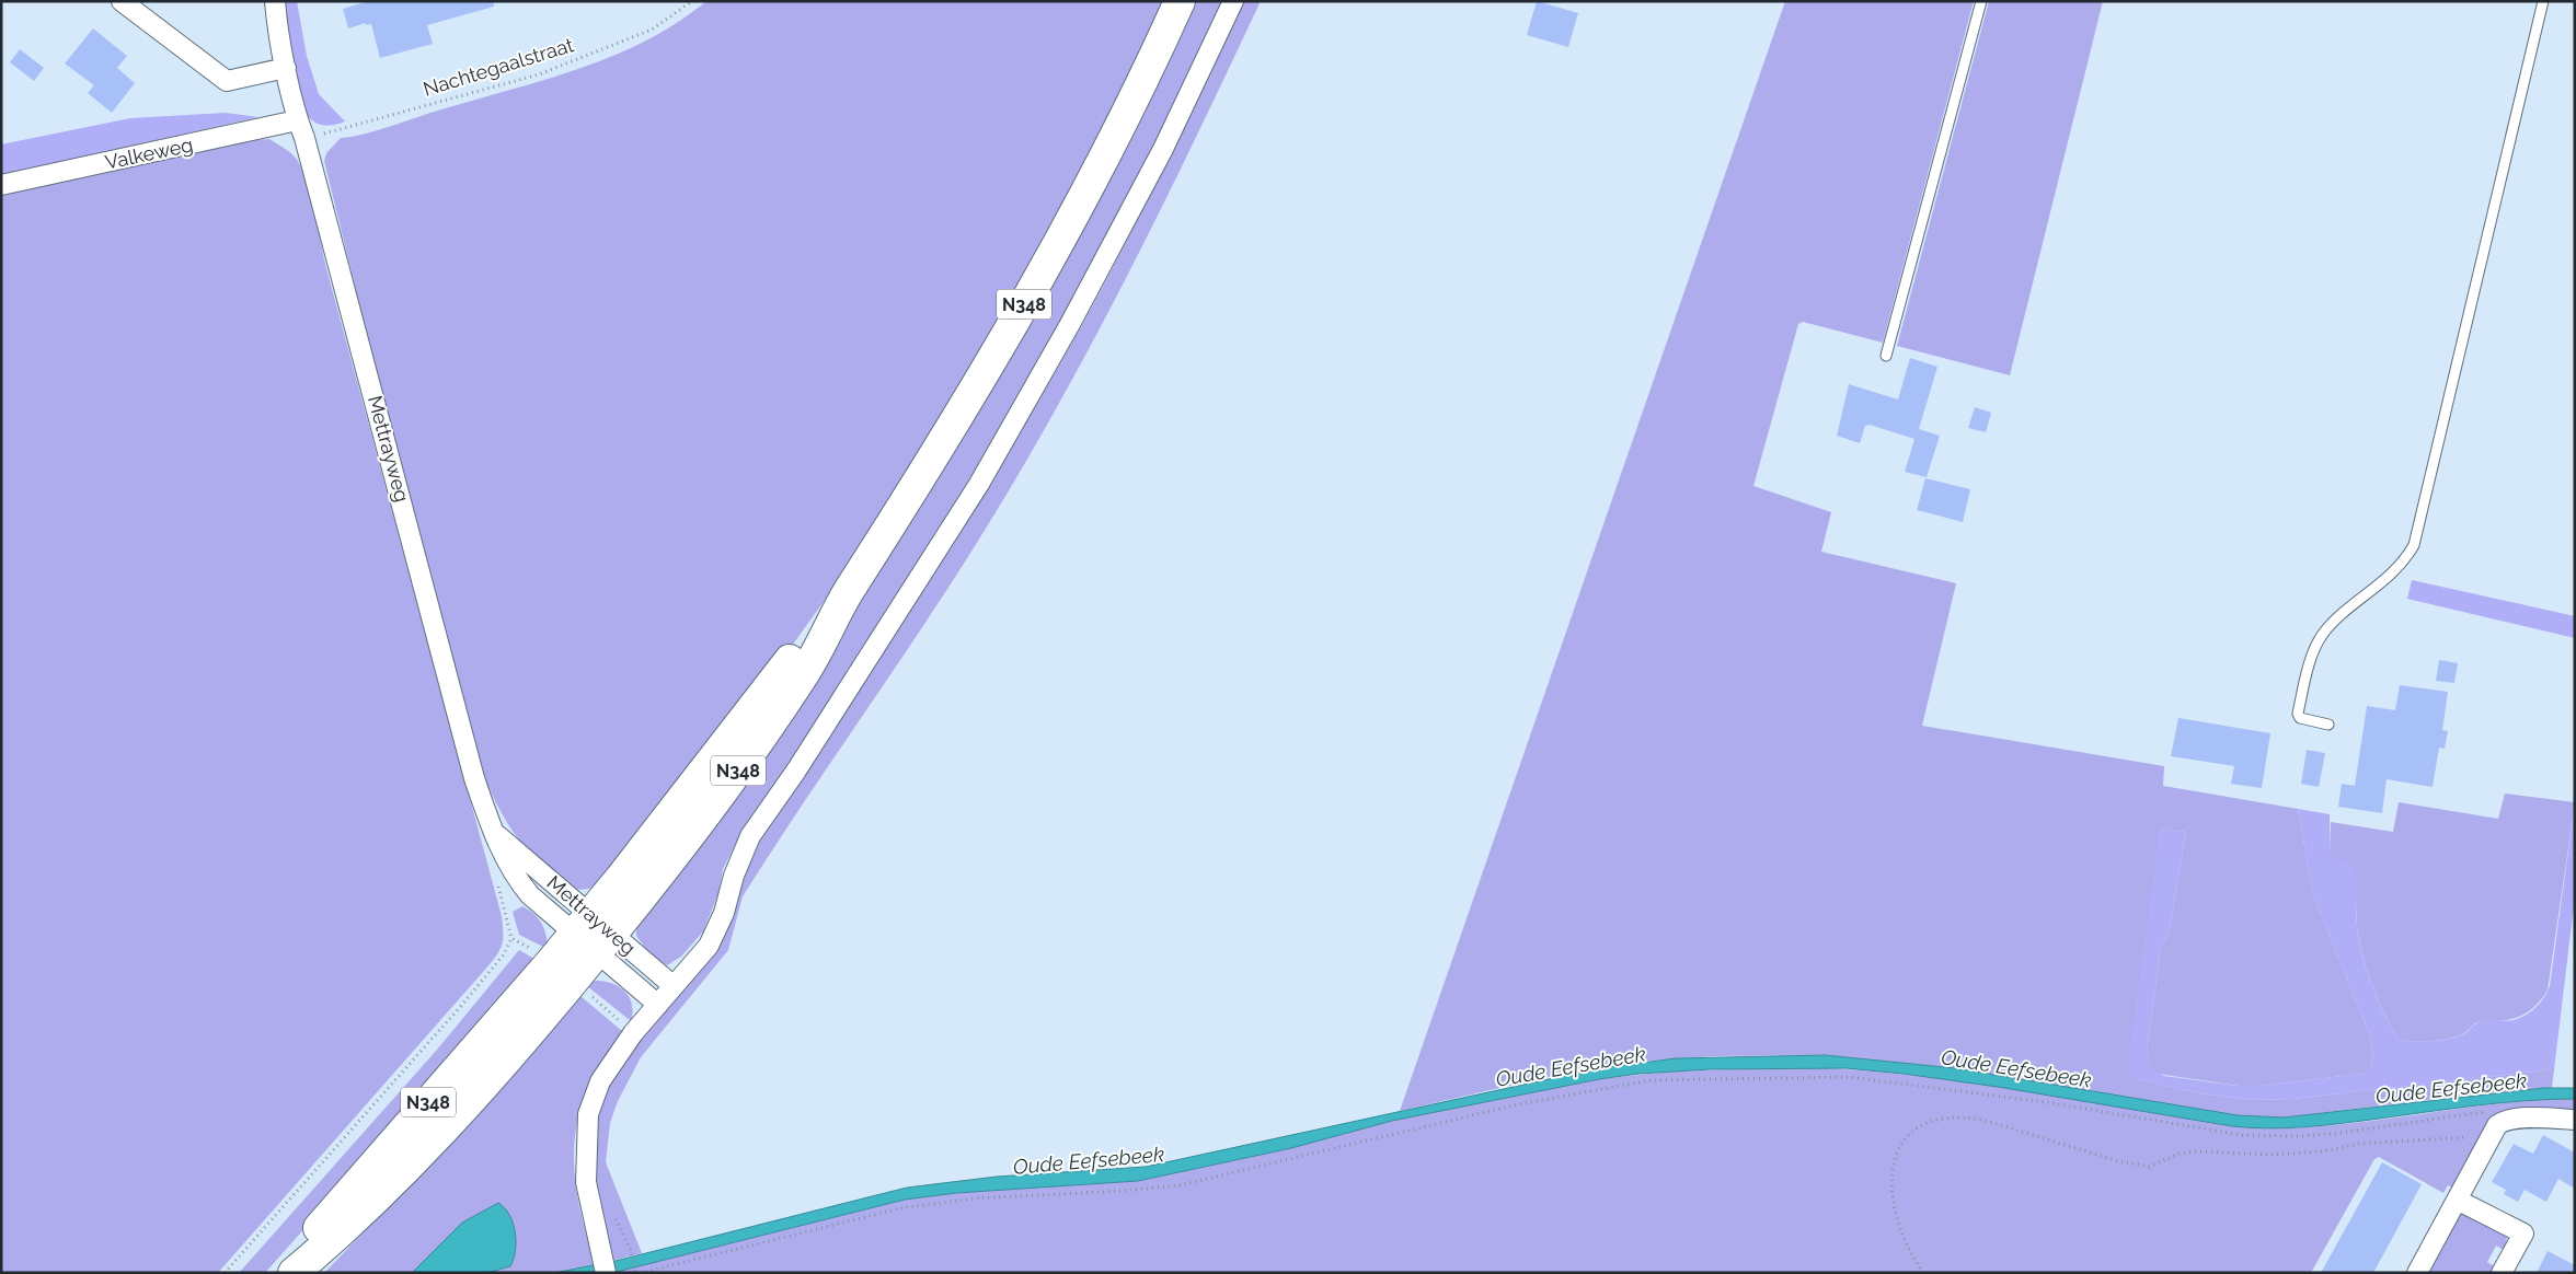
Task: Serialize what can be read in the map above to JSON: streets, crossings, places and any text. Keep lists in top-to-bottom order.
{
  "streets": {
    "main road": ["N348"],
    "street": ["Valkeweg", "Mettrayweg"],
    "path": ["Nachtegaalstraat"]
  },
  "crossings": [
    ["Nachtegaalstraat", "Mettrayweg"],
    ["Valkeweg", "Mettrayweg"],
    ["N348", "Mettrayweg"]
  ],
  "water": ["Oude Eefsebeek"]
}
